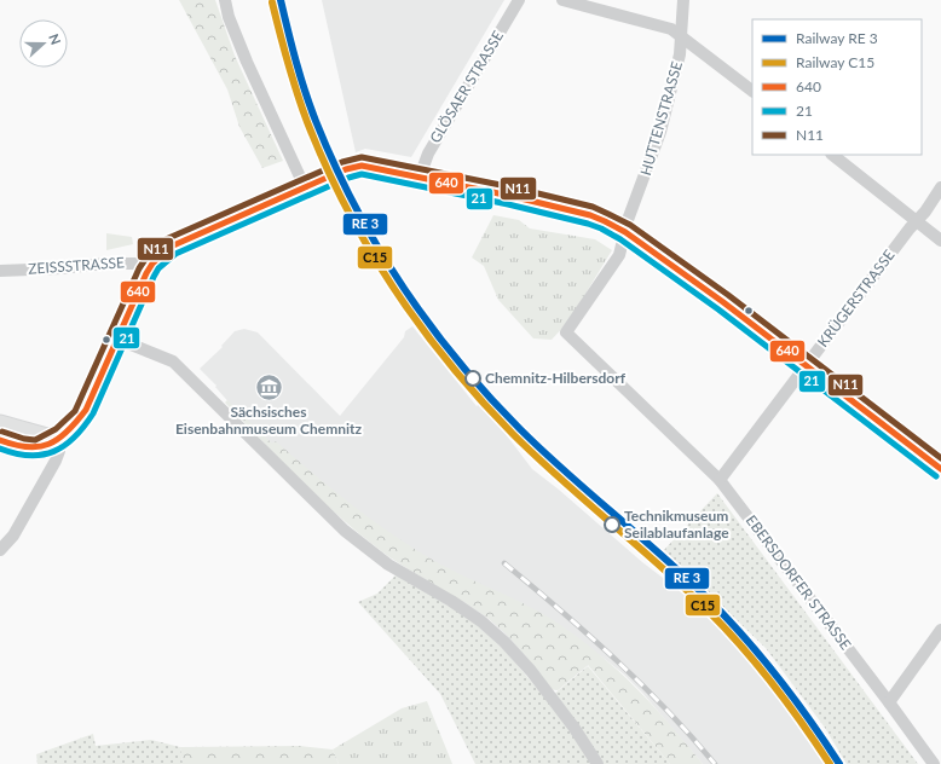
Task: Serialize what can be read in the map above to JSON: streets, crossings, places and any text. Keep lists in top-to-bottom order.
{
  "streets": {
    "street": [
      "GLÖSAER STRASSE",
      "HUTTENSTRASSE",
      "ZEISSSTRASSE",
      "KRÜGERSTRASSE",
      "EBERSDORFER STRASSE"
    ]
  },
  "crossings": [
    ["HUTTENSTRASSE", "EBERSDORFER STRASSE"],
    ["KRÜGERSTRASSE", "EBERSDORFER STRASSE"]
  ],
  "places": {
    "other": ["Chemnitz-Hilbersdorf", "Technikmuseum Seilablaufanlage"],
    "museum": ["Sächsisches Eisenbahnmuseum Chemnitz"]
  },
  "lines": [
    "rail line C15",
    "transit line N11",
    "transit line 640",
    "transit line 21"
  ],
  "legend": [
    "Railway RE 3",
    "Railway C15",
    "640",
    "21",
    "N11"
  ],
  "north": "right"
}
